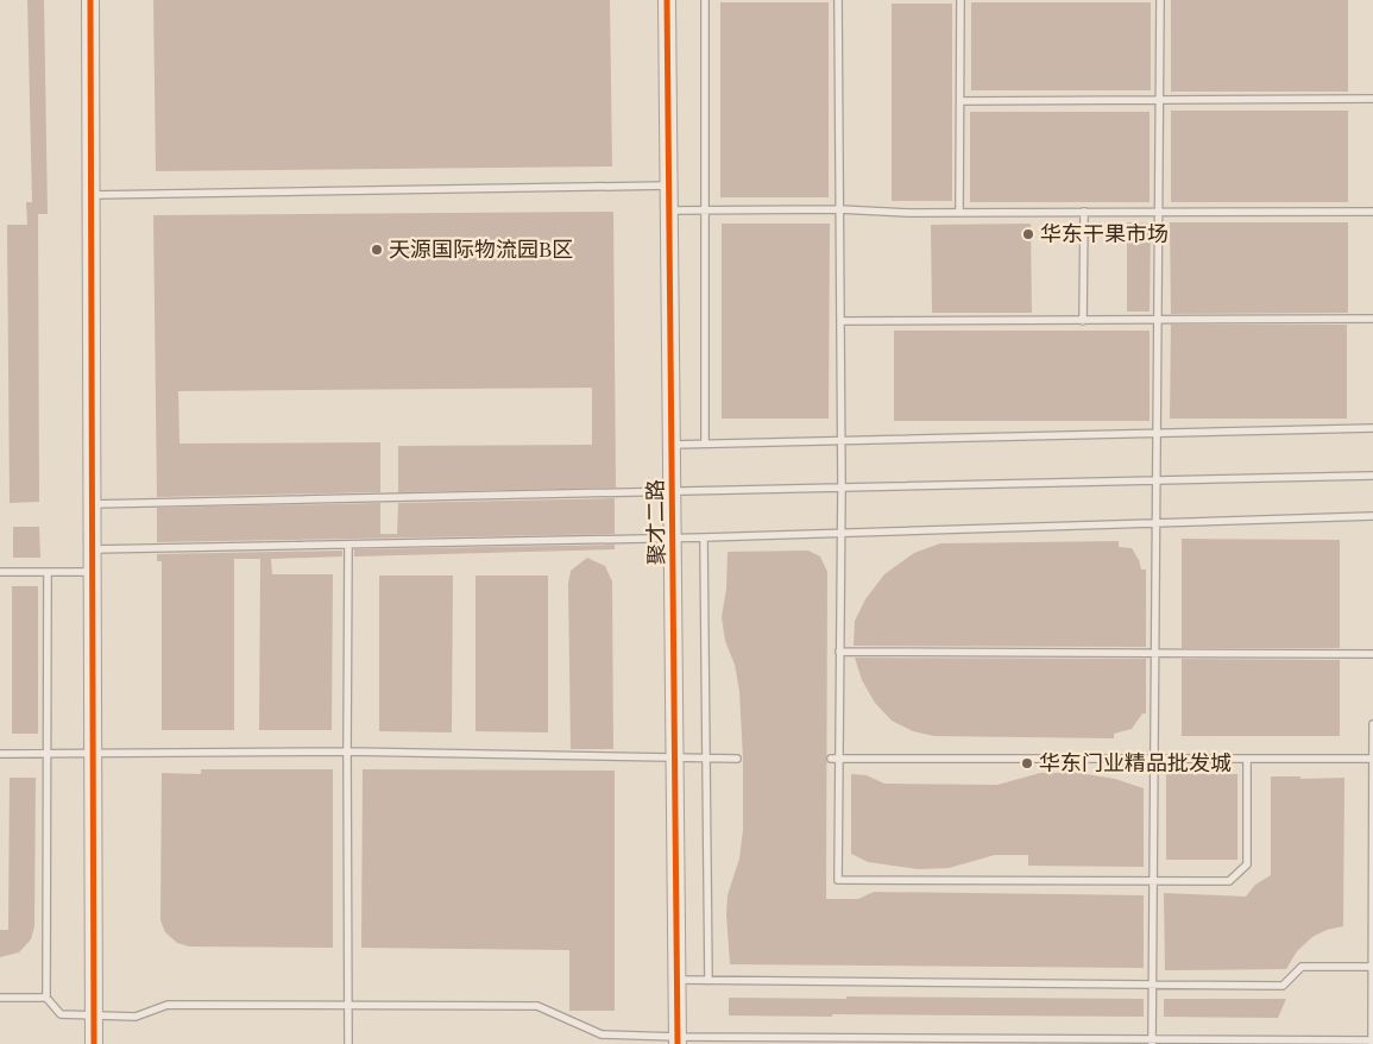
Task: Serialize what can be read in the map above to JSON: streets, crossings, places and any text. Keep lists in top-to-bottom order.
{
  "streets": {
    "street": ["聚才二路"]
  },
  "places": ["华东干果市场", "天源国际物流园B区", "华东门业精品批发城"]
}
